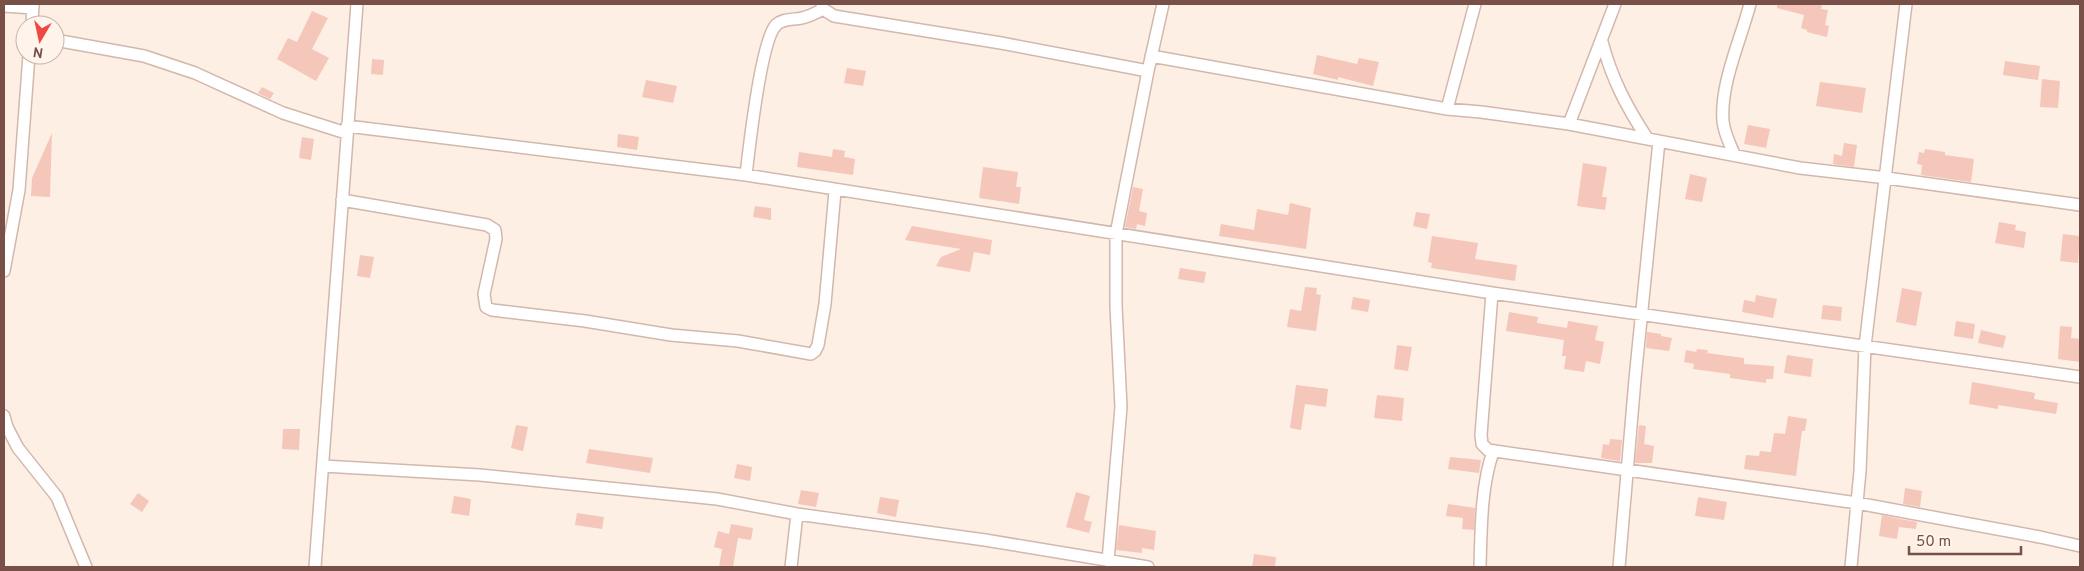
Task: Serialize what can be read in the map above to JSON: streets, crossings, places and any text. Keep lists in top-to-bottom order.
{
  "scale_bar": "50 m",
  "north": "bottom"
}
